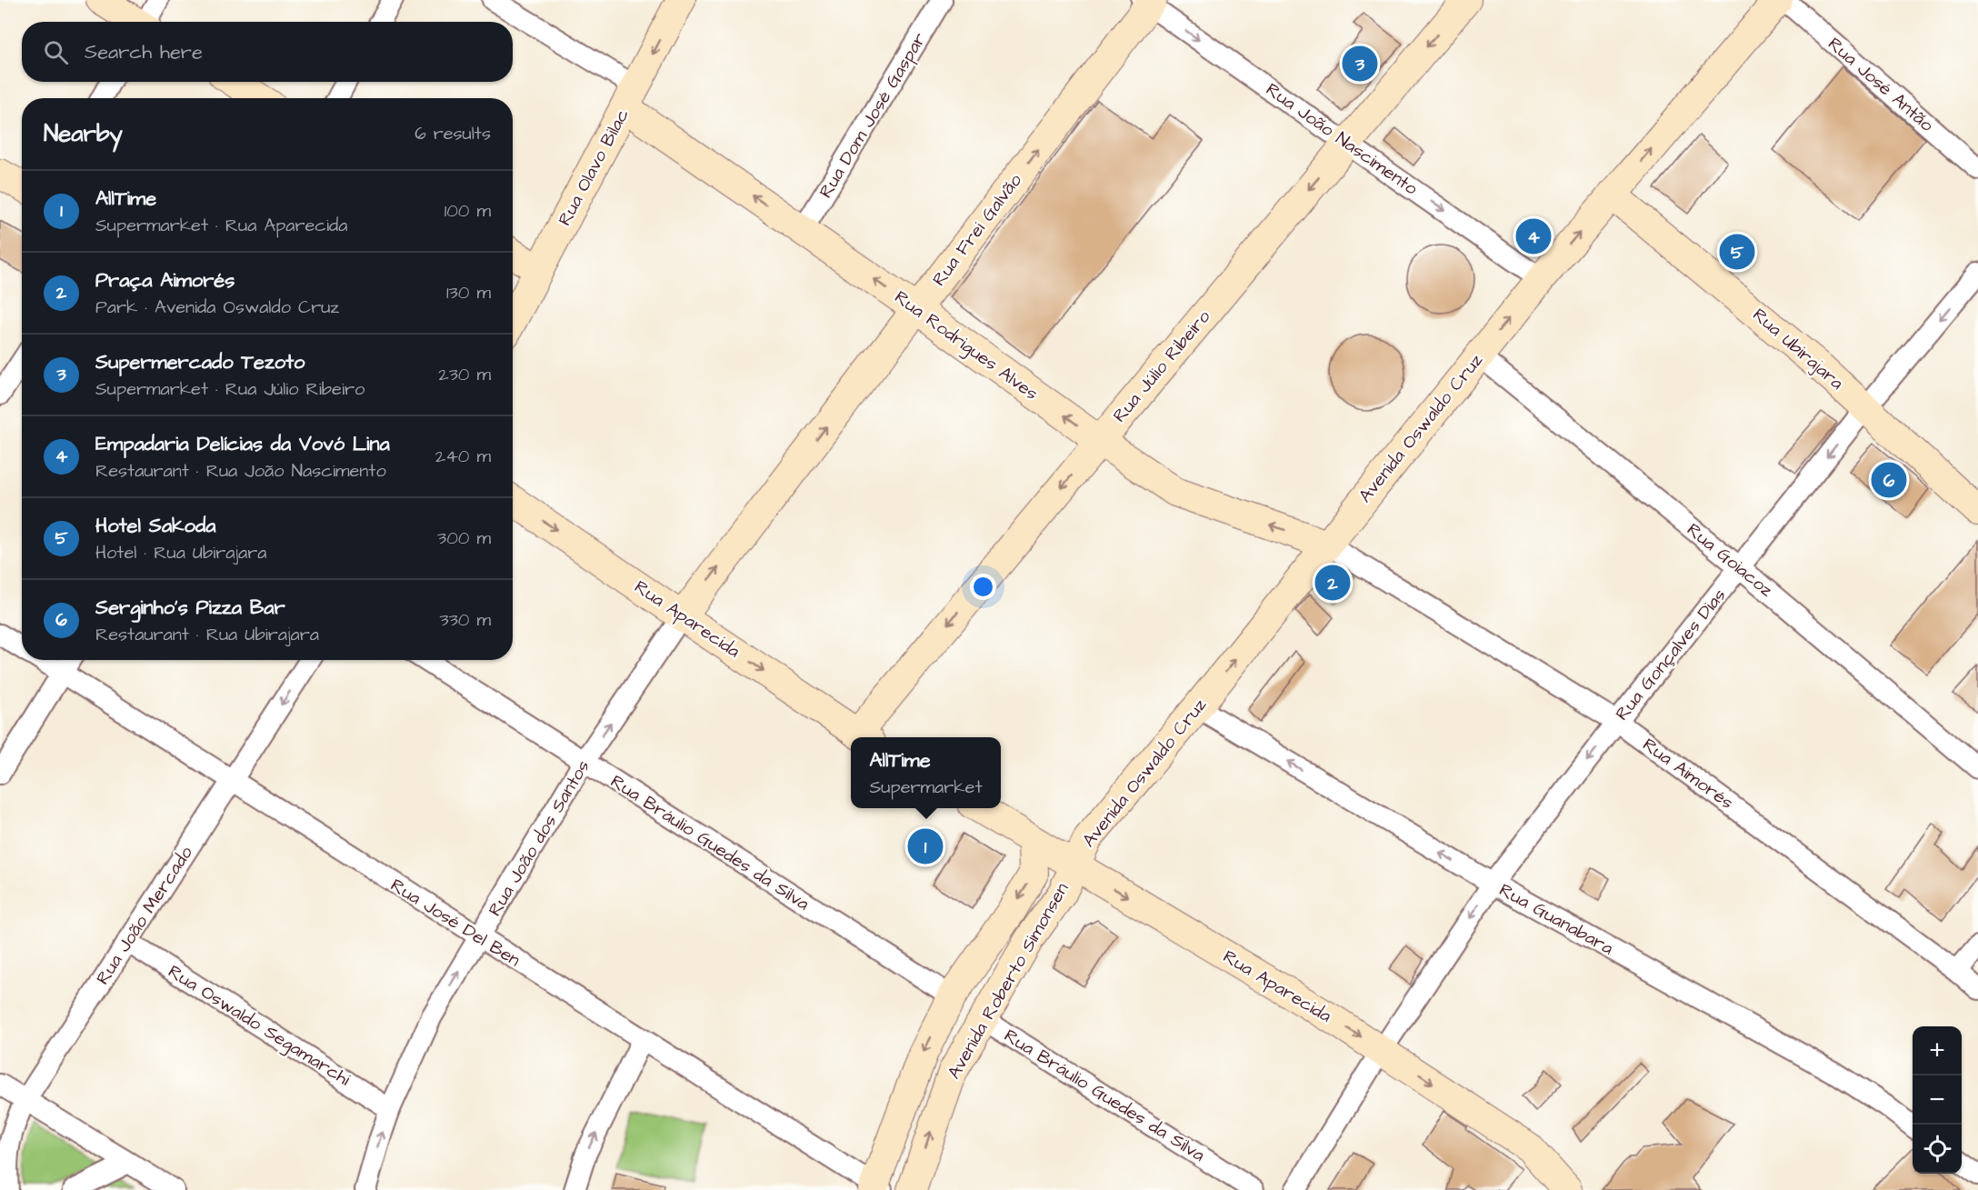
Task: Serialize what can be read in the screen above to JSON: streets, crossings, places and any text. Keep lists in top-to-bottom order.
{
  "streets": {
    "main road": [
      "Rua Olavo Bilac",
      "Rua Frei Galvão",
      "Rua Rodrigues Alves",
      "Rua Ubirajara",
      "Rua Júlio Ribeiro",
      "Avenida Oswaldo Cruz",
      "Rua Aparecida",
      "Avenida Roberto Simonsen"
    ],
    "street": [
      "Rua José Antão",
      "Rua Dom José Gaspar",
      "Rua João Nascimento",
      "Rua Goiacoz",
      "Rua Gonçalves Dias",
      "Rua Aimorés",
      "Rua João dos Santos",
      "Rua Bráulio Guedes da Silva",
      "Rua João Mercado",
      "Rua Guanabara",
      "Rua José Del Ben",
      "Rua Oswaldo Segamarchi"
    ]
  },
  "crossings": [
    ["Rua Dom José Gaspar", "Rua Rodrigues Alves"],
    ["Rua João Nascimento", "Rua Frei Galvão"],
    ["Rua João Nascimento", "Rua Júlio Ribeiro"],
    ["Rua João Nascimento", "Avenida Oswaldo Cruz"],
    ["Rua Olavo Bilac", "Rua Rodrigues Alves"],
    ["Rua Frei Galvão", "Rua Rodrigues Alves"],
    ["Rua Frei Galvão", "Rua Aparecida"],
    ["Rua Frei Galvão", "Rua João dos Santos"],
    ["Rua Rodrigues Alves", "Rua Júlio Ribeiro"],
    ["Rua Rodrigues Alves", "Avenida Oswaldo Cruz"],
    ["Rua Rodrigues Alves", "Rua Aimorés"],
    ["Rua Ubirajara", "Avenida Oswaldo Cruz"],
    ["Rua Ubirajara", "Rua Gonçalves Dias"],
    ["Rua Júlio Ribeiro", "Rua Aparecida"],
    ["Avenida Oswaldo Cruz", "Rua Goiacoz"],
    ["Avenida Oswaldo Cruz", "Rua Aparecida"],
    ["Avenida Oswaldo Cruz", "Rua Aimorés"],
    ["Avenida Oswaldo Cruz", "Rua Guanabara"],
    ["Avenida Oswaldo Cruz", "Avenida Roberto Simonsen"],
    ["Rua Goiacoz", "Rua Gonçalves Dias"],
    ["Rua Aparecida", "Rua Gonçalves Dias"],
    ["Rua Aparecida", "Rua João dos Santos"],
    ["Rua Aparecida", "Avenida Roberto Simonsen"],
    ["Rua Gonçalves Dias", "Rua Aimorés"],
    ["Rua Gonçalves Dias", "Rua Guanabara"],
    ["Rua João dos Santos", "Rua Bráulio Guedes da Silva"],
    ["Rua João dos Santos", "Rua José Del Ben"],
    ["Rua João dos Santos", "Rua Oswaldo Segamarchi"],
    ["Rua Bráulio Guedes da Silva", "Avenida Roberto Simonsen"],
    ["Rua João Mercado", "Rua José Del Ben"],
    ["Rua João Mercado", "Rua Oswaldo Segamarchi"],
    ["Rua José Del Ben", "Avenida Roberto Simonsen"]
  ],
  "one_way": [
    "Rua João Nascimento",
    "Rua Frei Galvão",
    "Rua Rodrigues Alves",
    "Rua Júlio Ribeiro",
    "Avenida Oswaldo Cruz",
    "Rua Aparecida",
    "Rua Gonçalves Dias",
    "Rua João dos Santos",
    "Rua Guanabara"
  ],
  "page": {
    "search": "Search here",
    "pins": [
      "3",
      "4",
      "5",
      "6",
      "2",
      "1"
    ],
    "heading": ["Nearby", "6 results"],
    "list": [
      {
        "mark": "1",
        "name": "AllTime",
        "note": "Supermarket · Rua Aparecida",
        "value": "100 m"
      },
      {
        "mark": "2",
        "name": "Praça Aimorés",
        "note": "Park · Avenida Oswaldo Cruz",
        "value": "130 m"
      },
      {
        "mark": "3",
        "name": "Supermercado Tezoto",
        "note": "Supermarket · Rua Júlio Ribeiro",
        "value": "230 m"
      },
      {
        "mark": "4",
        "name": "Empadaria Delícias da Vovó Lina",
        "note": "Restaurant · Rua João Nascimento",
        "value": "240 m"
      },
      {
        "mark": "5",
        "name": "Hotel Sakoda",
        "note": "Hotel · Rua Ubirajara",
        "value": "300 m"
      },
      {
        "mark": "6",
        "name": "Serginho's Pizza Bar",
        "note": "Restaurant · Rua Ubirajara",
        "value": "330 m"
      }
    ],
    "popup": ["AllTime", "Supermarket"],
    "map_buttons": ["+", "−"]
  }
}
